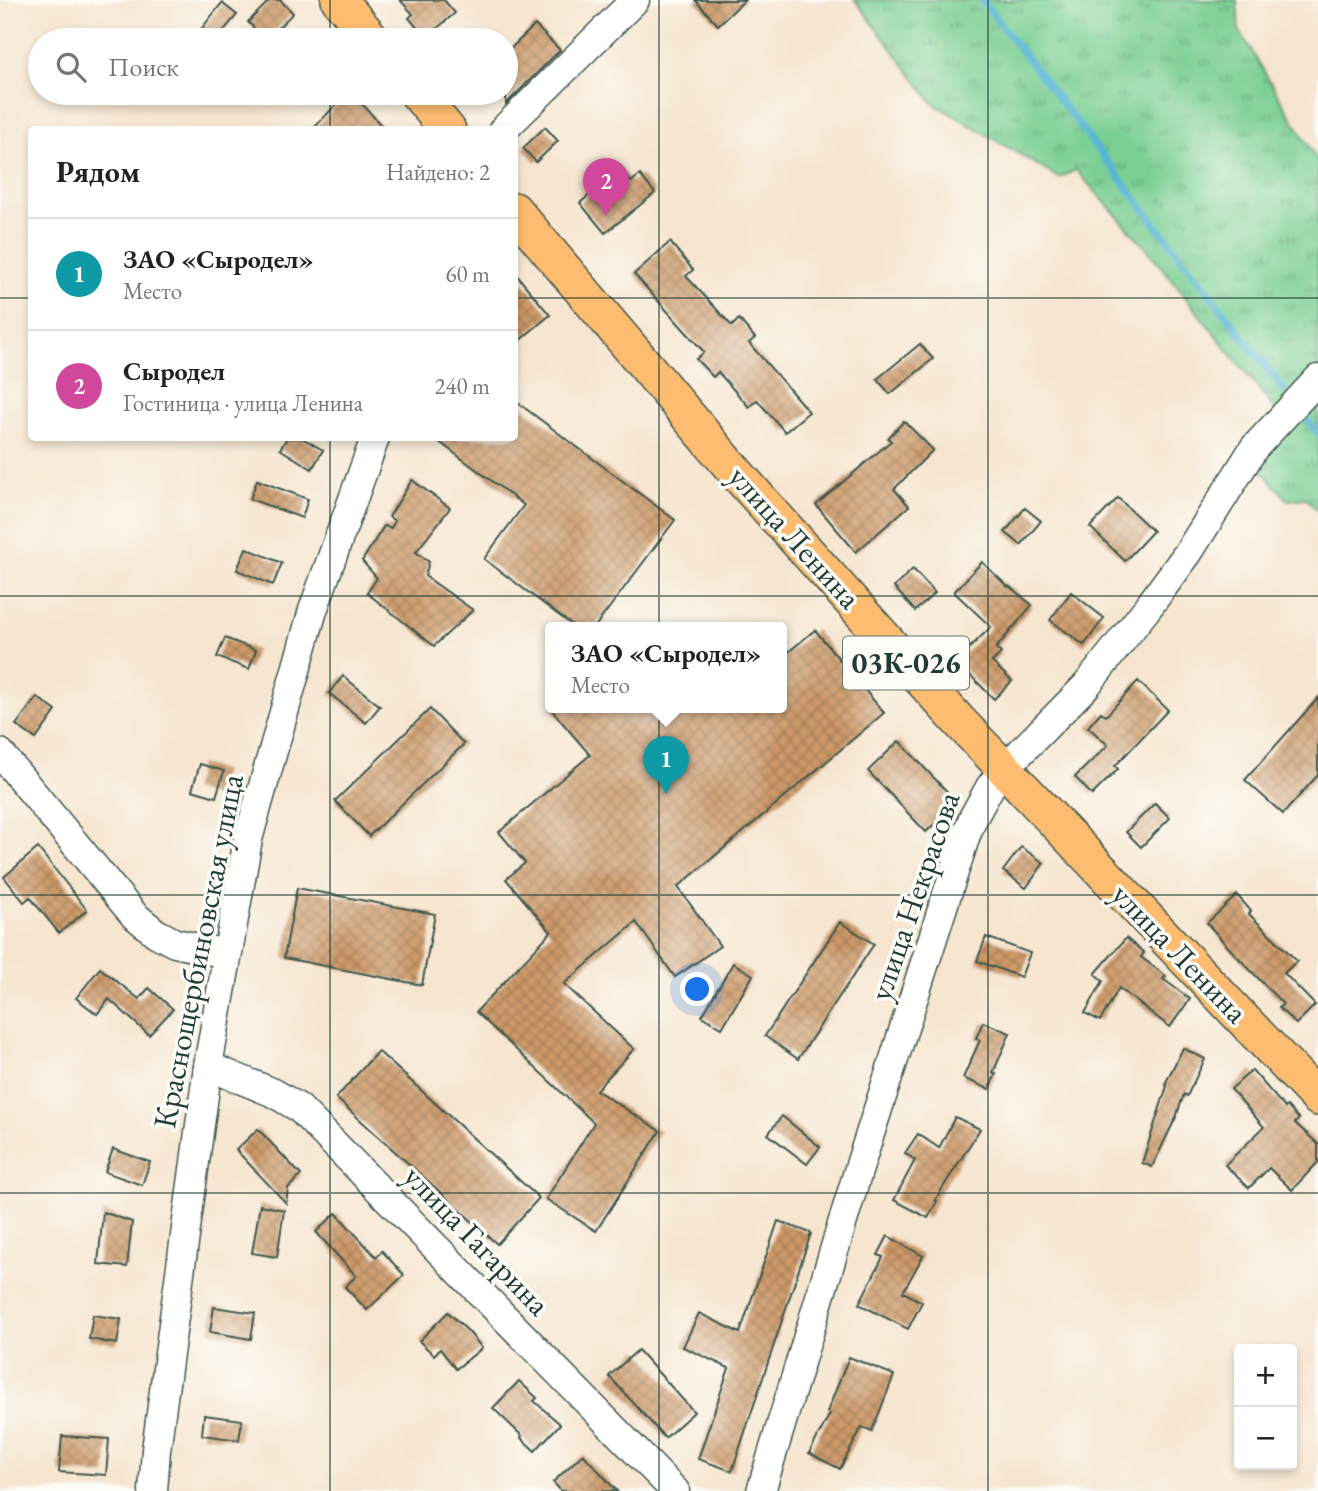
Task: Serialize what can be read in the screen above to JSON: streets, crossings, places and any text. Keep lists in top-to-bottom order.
{
  "streets": {
    "main road": ["улица Ленина", "03К-026"],
    "street": ["улица Некрасова", "Краснощербиновская улица", "улица Гагарина"]
  },
  "crossings": [
    ["улица Ленина", "улица Некрасова"],
    ["Краснощербиновская улица", "улица Гагарина"]
  ],
  "page": {
    "search": "Поиск",
    "heading": ["Рядом", "Найдено: 2"],
    "pins": ["2", "1"],
    "list": [
      {
        "mark": "1",
        "name": "ЗАО «Сыродел»",
        "note": "Место",
        "value": "60 m"
      },
      {
        "mark": "2",
        "name": "Сыродел",
        "note": "Гостиница · улица Ленина",
        "value": "240 m"
      }
    ],
    "popup": ["ЗАО «Сыродел»", "Место"],
    "map_buttons": ["+", "−"]
  }
}
